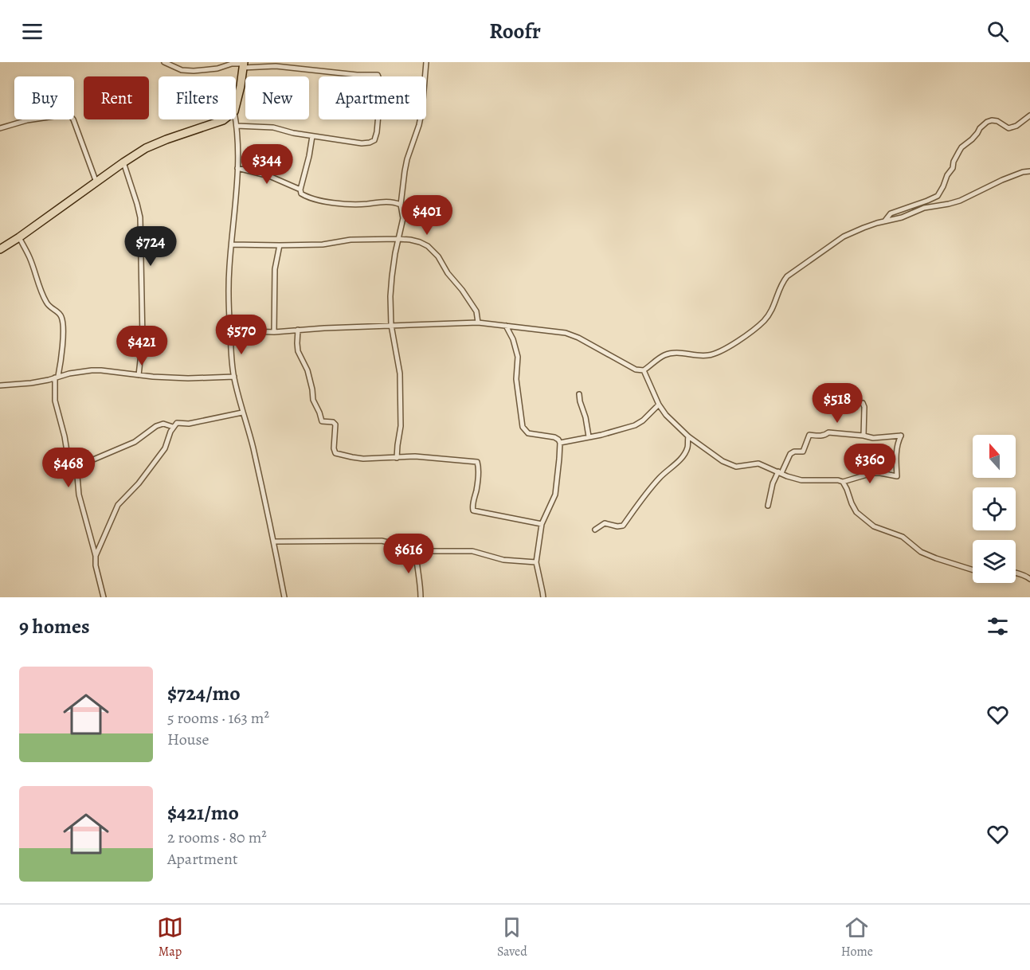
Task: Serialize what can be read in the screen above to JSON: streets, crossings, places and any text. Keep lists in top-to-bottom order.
{
  "north": "top",
  "page": {
    "header": "Roofr",
    "chip": [
      "Buy",
      "Rent",
      "Filters",
      "New",
      "Apartment"
    ],
    "price": [
      "$344",
      "$401",
      "$724",
      "$570",
      "$421",
      "$518",
      "$360",
      "$468",
      "$616"
    ],
    "heading": "9 homes",
    "list": [
      {
        "name": "$724/mo",
        "note": "5 rooms · 163 m² · House"
      },
      {
        "name": "$421/mo",
        "note": "2 rooms · 80 m² · Apartment"
      }
    ],
    "tabs": ["Map", "Saved", "Home"]
  }
}
